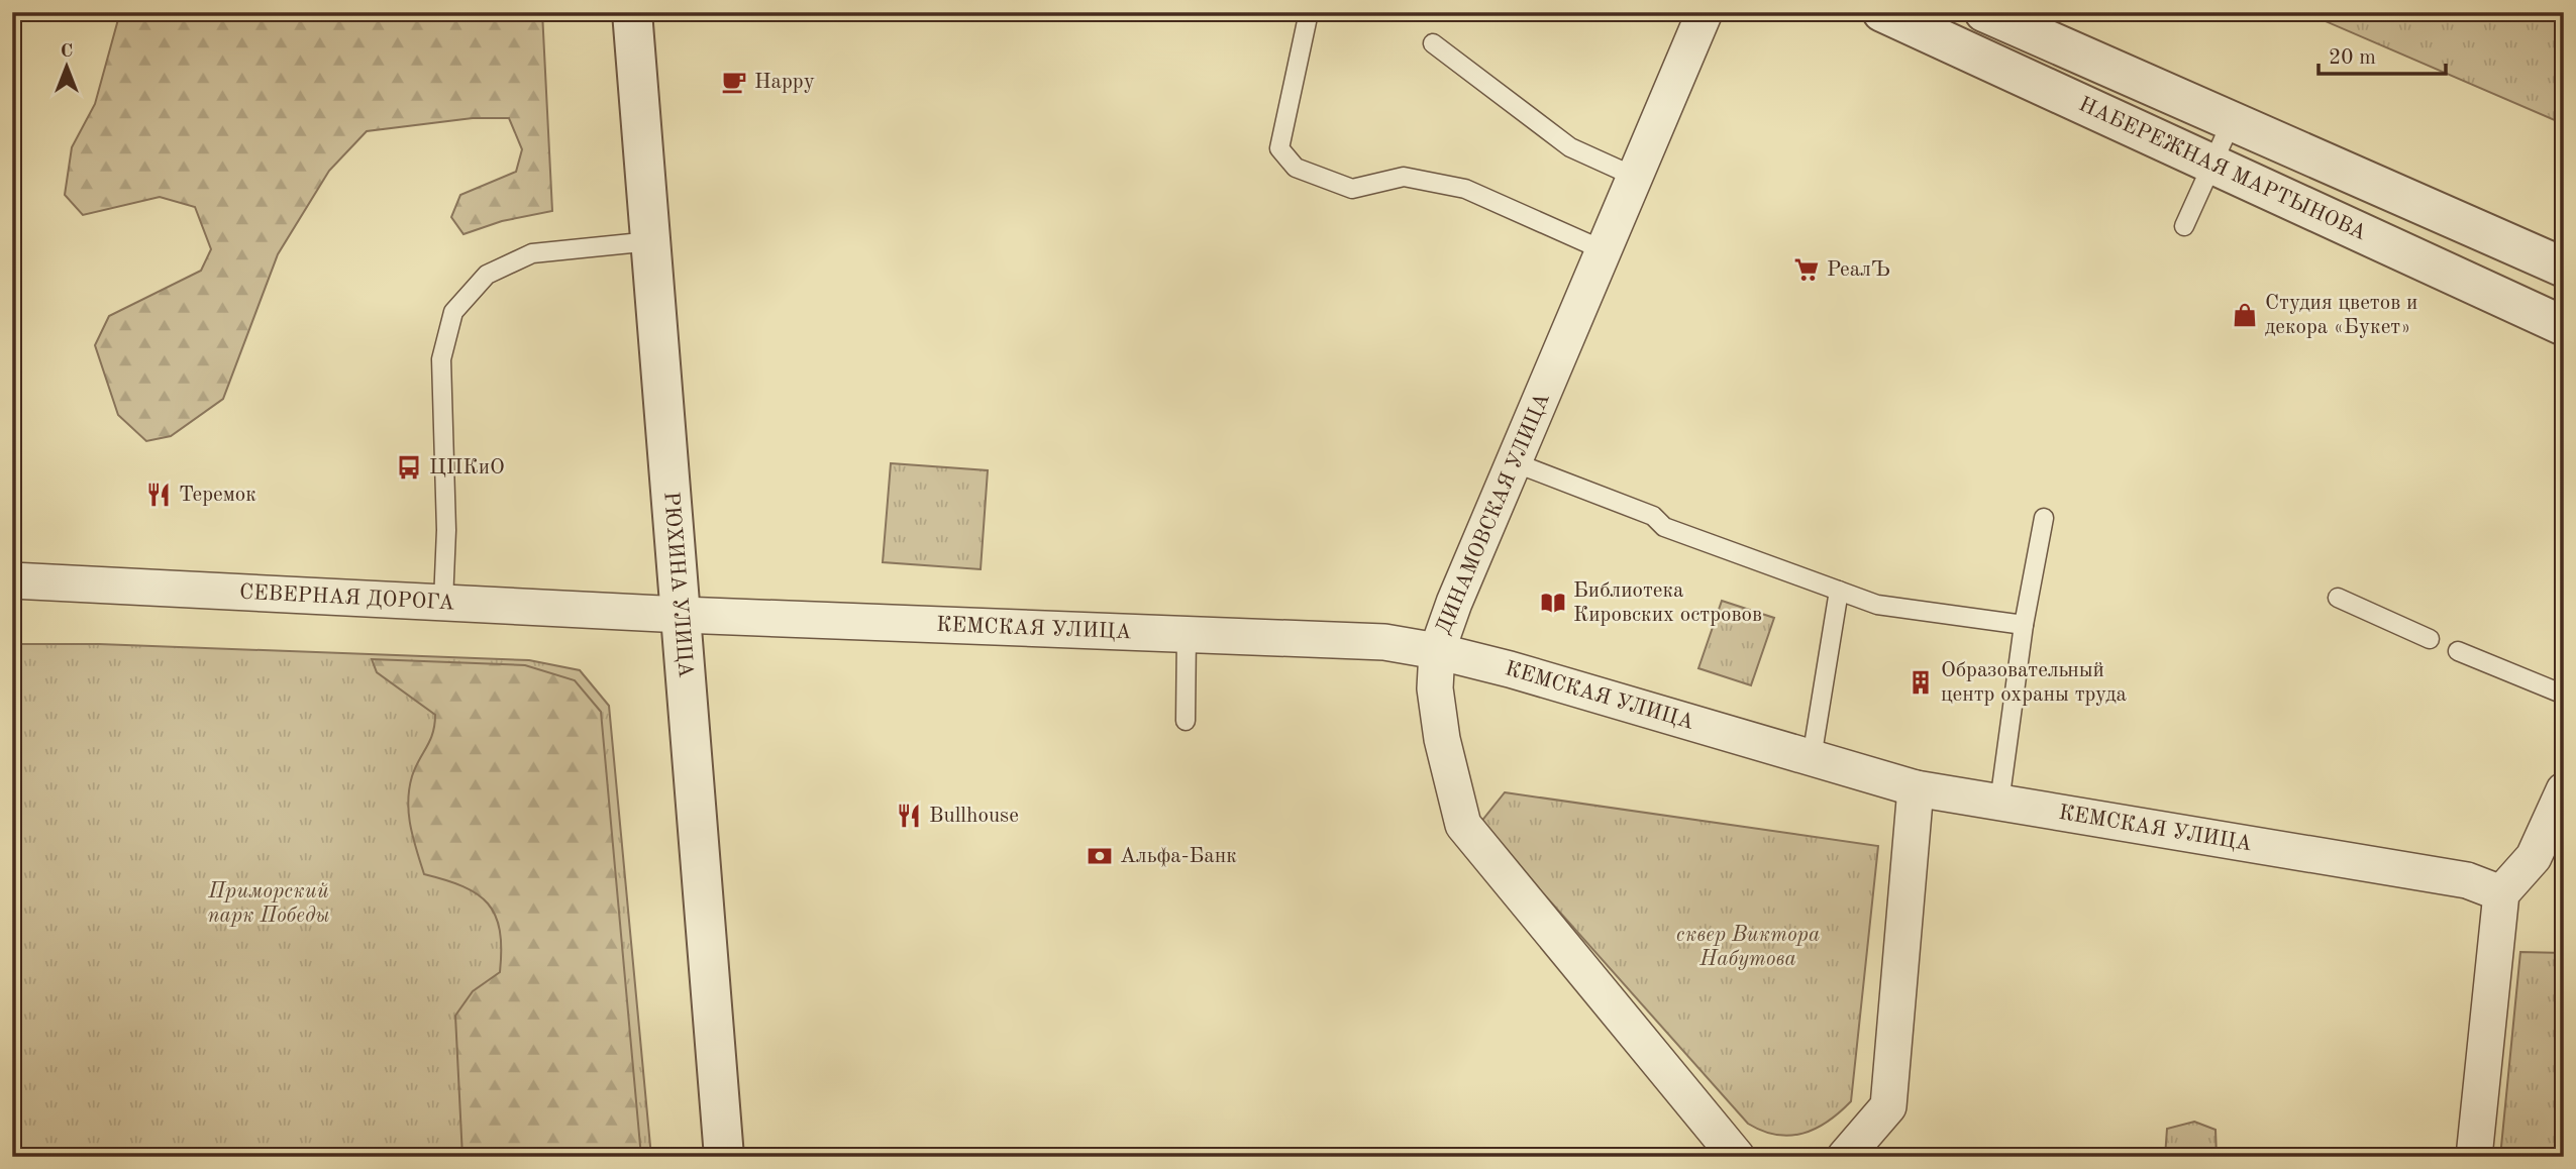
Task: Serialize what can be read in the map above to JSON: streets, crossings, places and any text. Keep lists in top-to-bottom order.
{
  "streets": {
    "street": [
      "НАБЕРЕЖНАЯ МАРТЫНОВА",
      "ДИНАМОВСКАЯ УЛИЦА",
      "РЮХИНА УЛИЦА",
      "СЕВЕРНАЯ ДОРОГА",
      "КЕМСКАЯ УЛИЦА"
    ]
  },
  "crossings": [
    ["ДИНАМОВСКАЯ УЛИЦА", "КЕМСКАЯ УЛИЦА"],
    ["РЮХИНА УЛИЦА", "СЕВЕРНАЯ ДОРОГА"],
    ["РЮХИНА УЛИЦА", "КЕМСКАЯ УЛИЦА"],
    ["СЕВЕРНАЯ ДОРОГА", "КЕМСКАЯ УЛИЦА"]
  ],
  "parks": ["Приморский парк Победы", "сквер Виктора Набутова"],
  "places": {
    "cafe": ["Happy"],
    "supermarket": ["РеалЪ"],
    "shop": ["Студия цветов и декора «Букет»"],
    "bus stop": ["ЦПКиО"],
    "restaurant": ["Теремок", "Bullhouse"],
    "library": ["Библиотека Кировских островов"],
    "building": ["Образовательный центр охраны труда"],
    "bank": ["Альфа-Банк"]
  },
  "scale_bar": "20 m",
  "north": "top"
}
